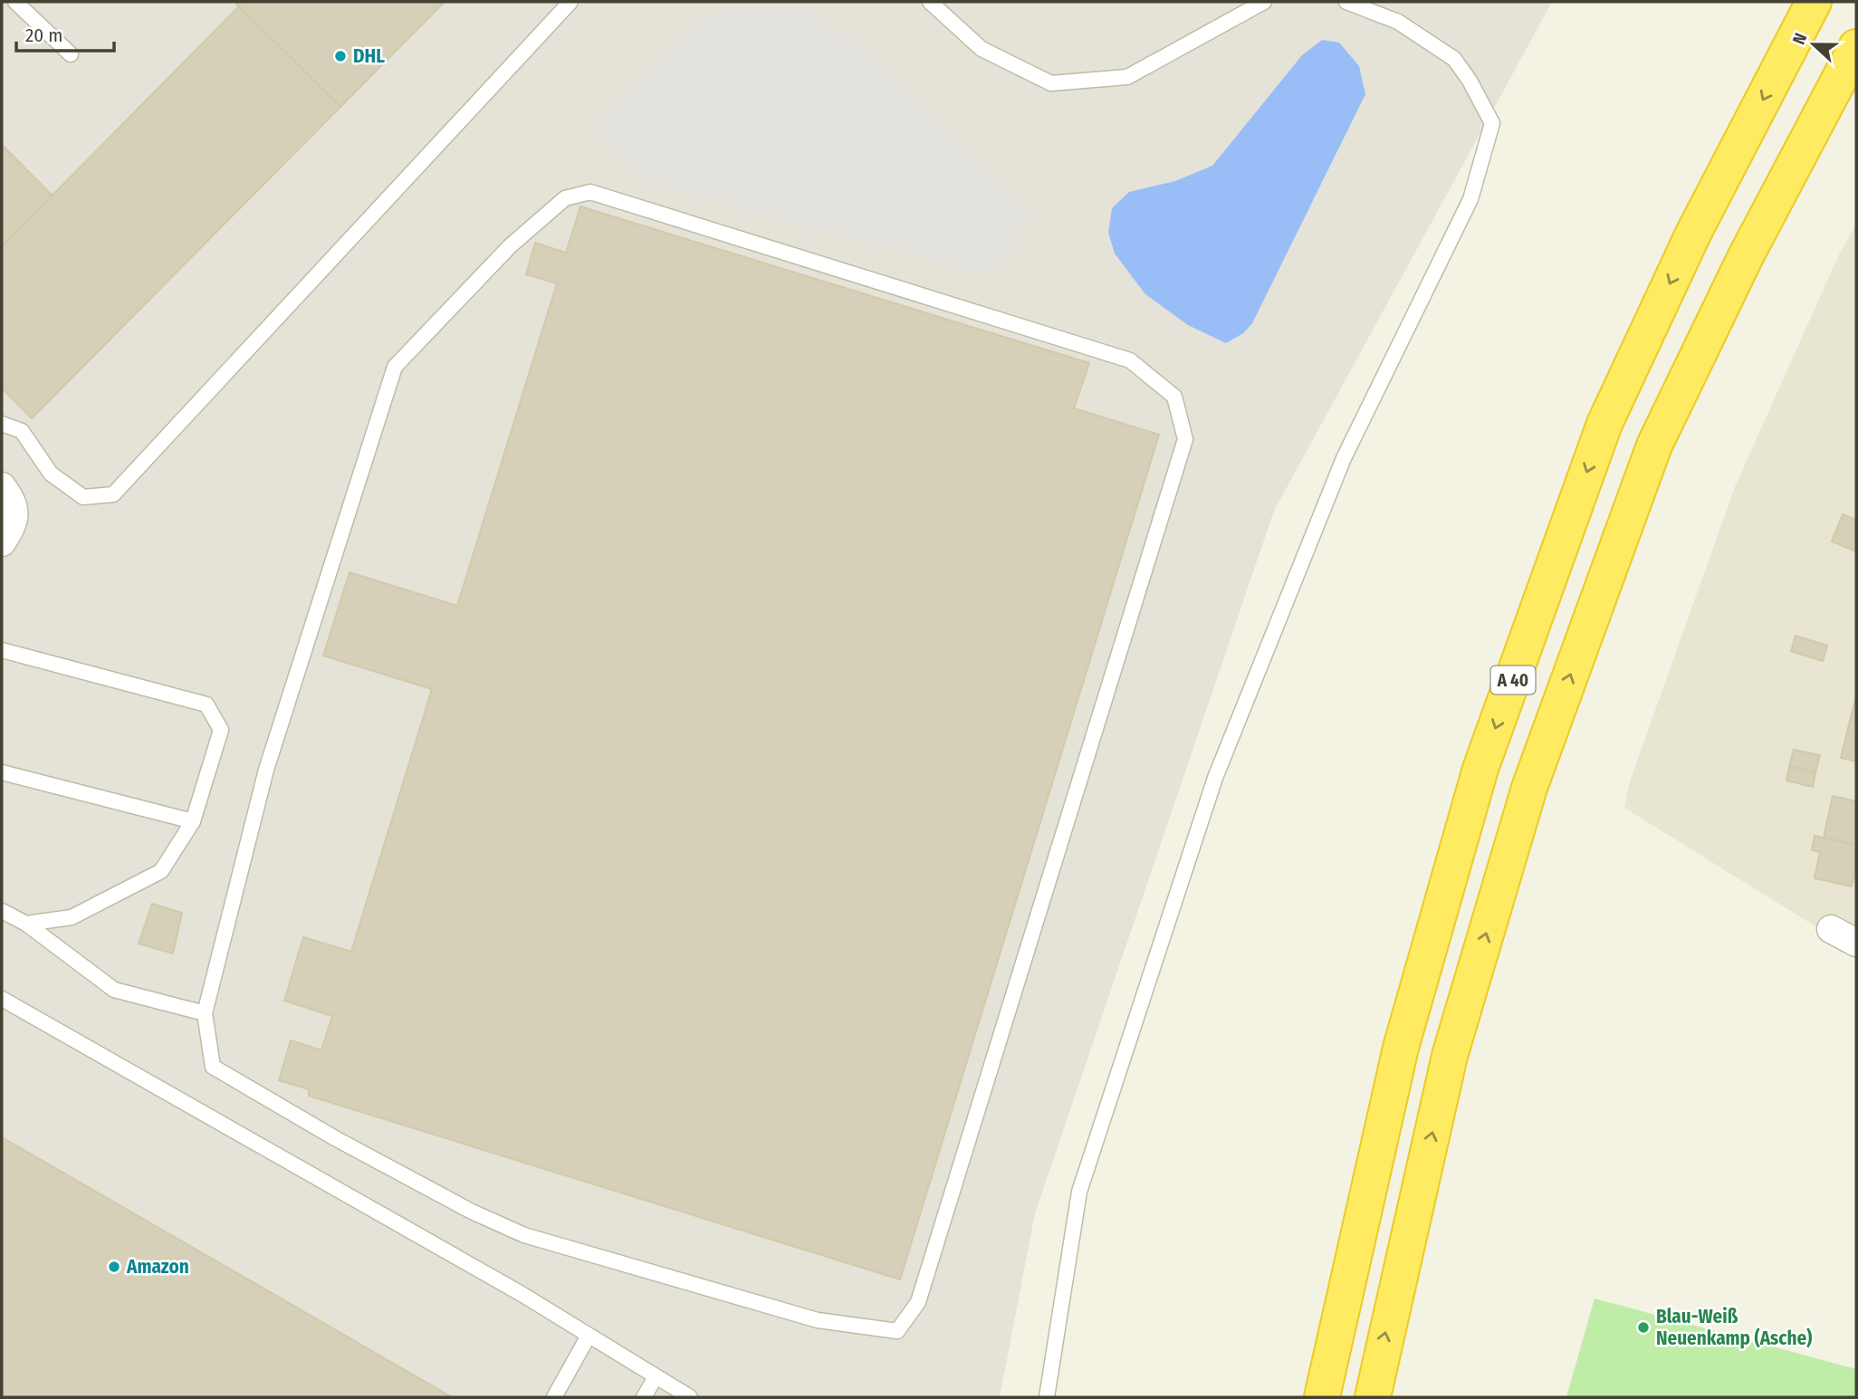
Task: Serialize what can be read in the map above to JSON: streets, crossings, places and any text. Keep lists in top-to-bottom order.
{
  "streets": {
    "highway": ["A 40"]
  },
  "places": ["DHL", "Amazon", "Blau-Weiß Neuenkamp (Asche)"],
  "scale_bar": "20 m",
  "north": "left"
}
